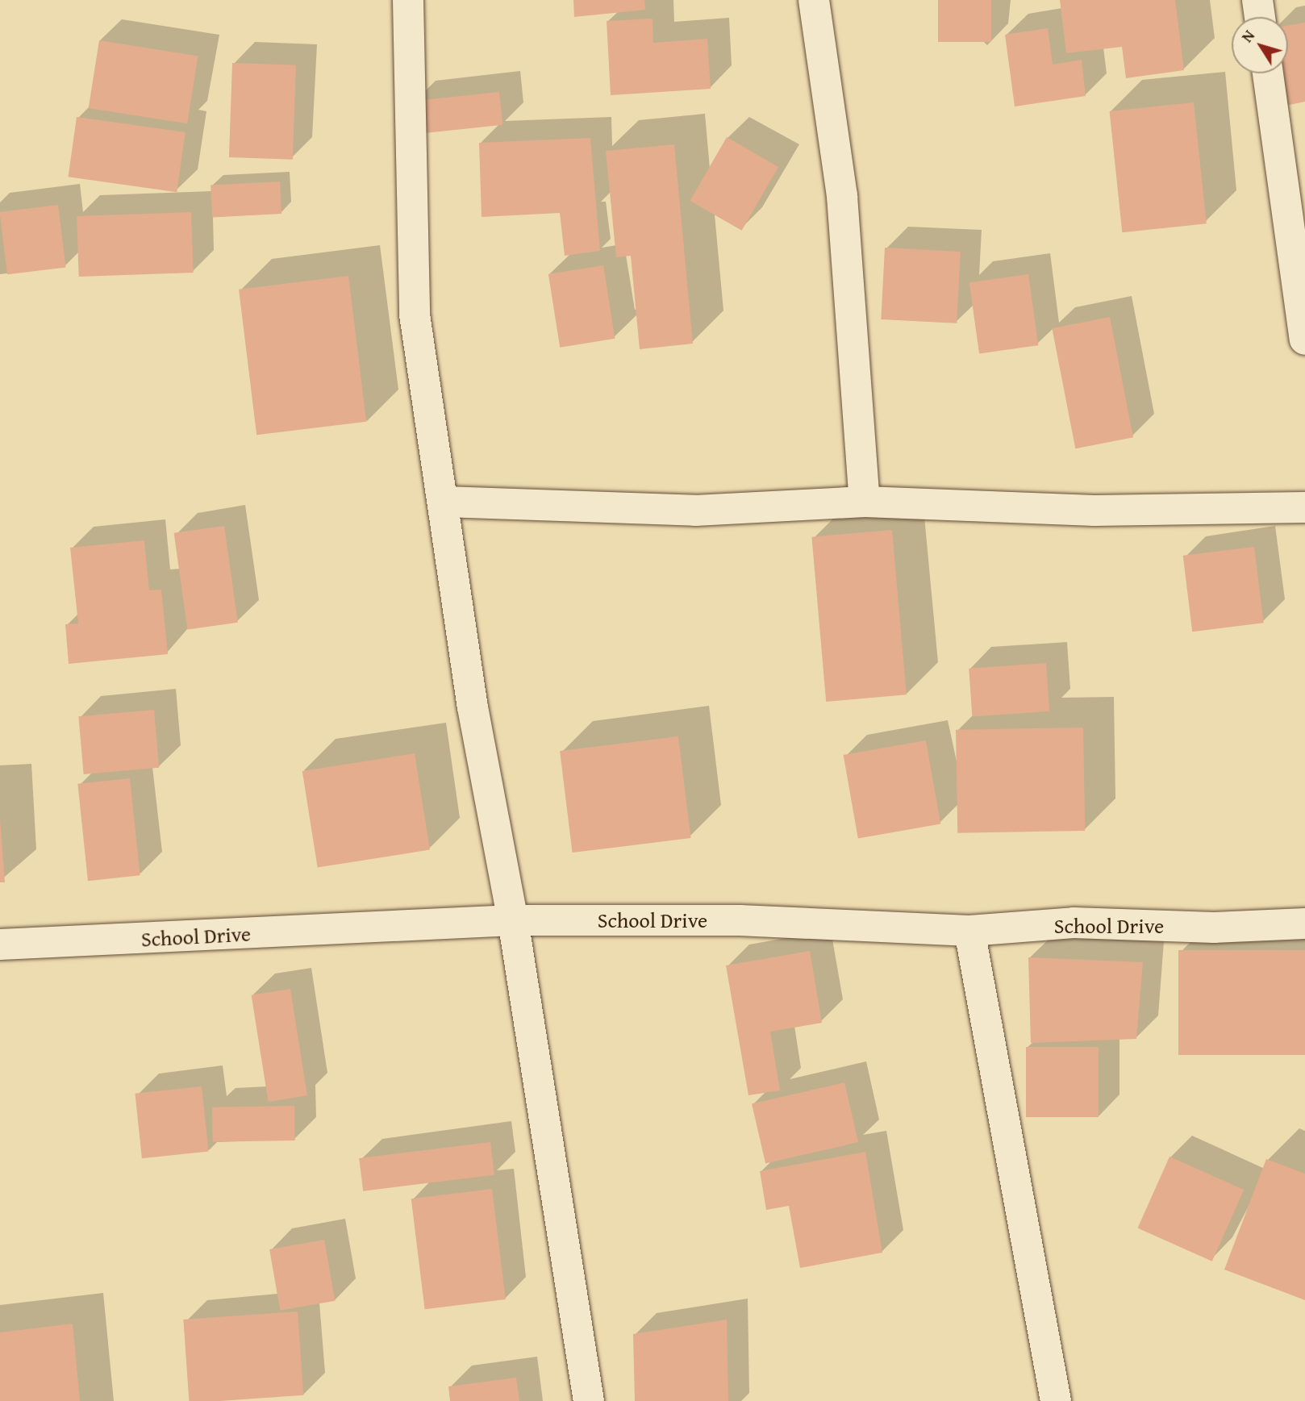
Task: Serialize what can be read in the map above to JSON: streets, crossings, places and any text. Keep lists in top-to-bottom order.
{
  "streets": {
    "street": ["School Drive"]
  },
  "north": "top left"
}
